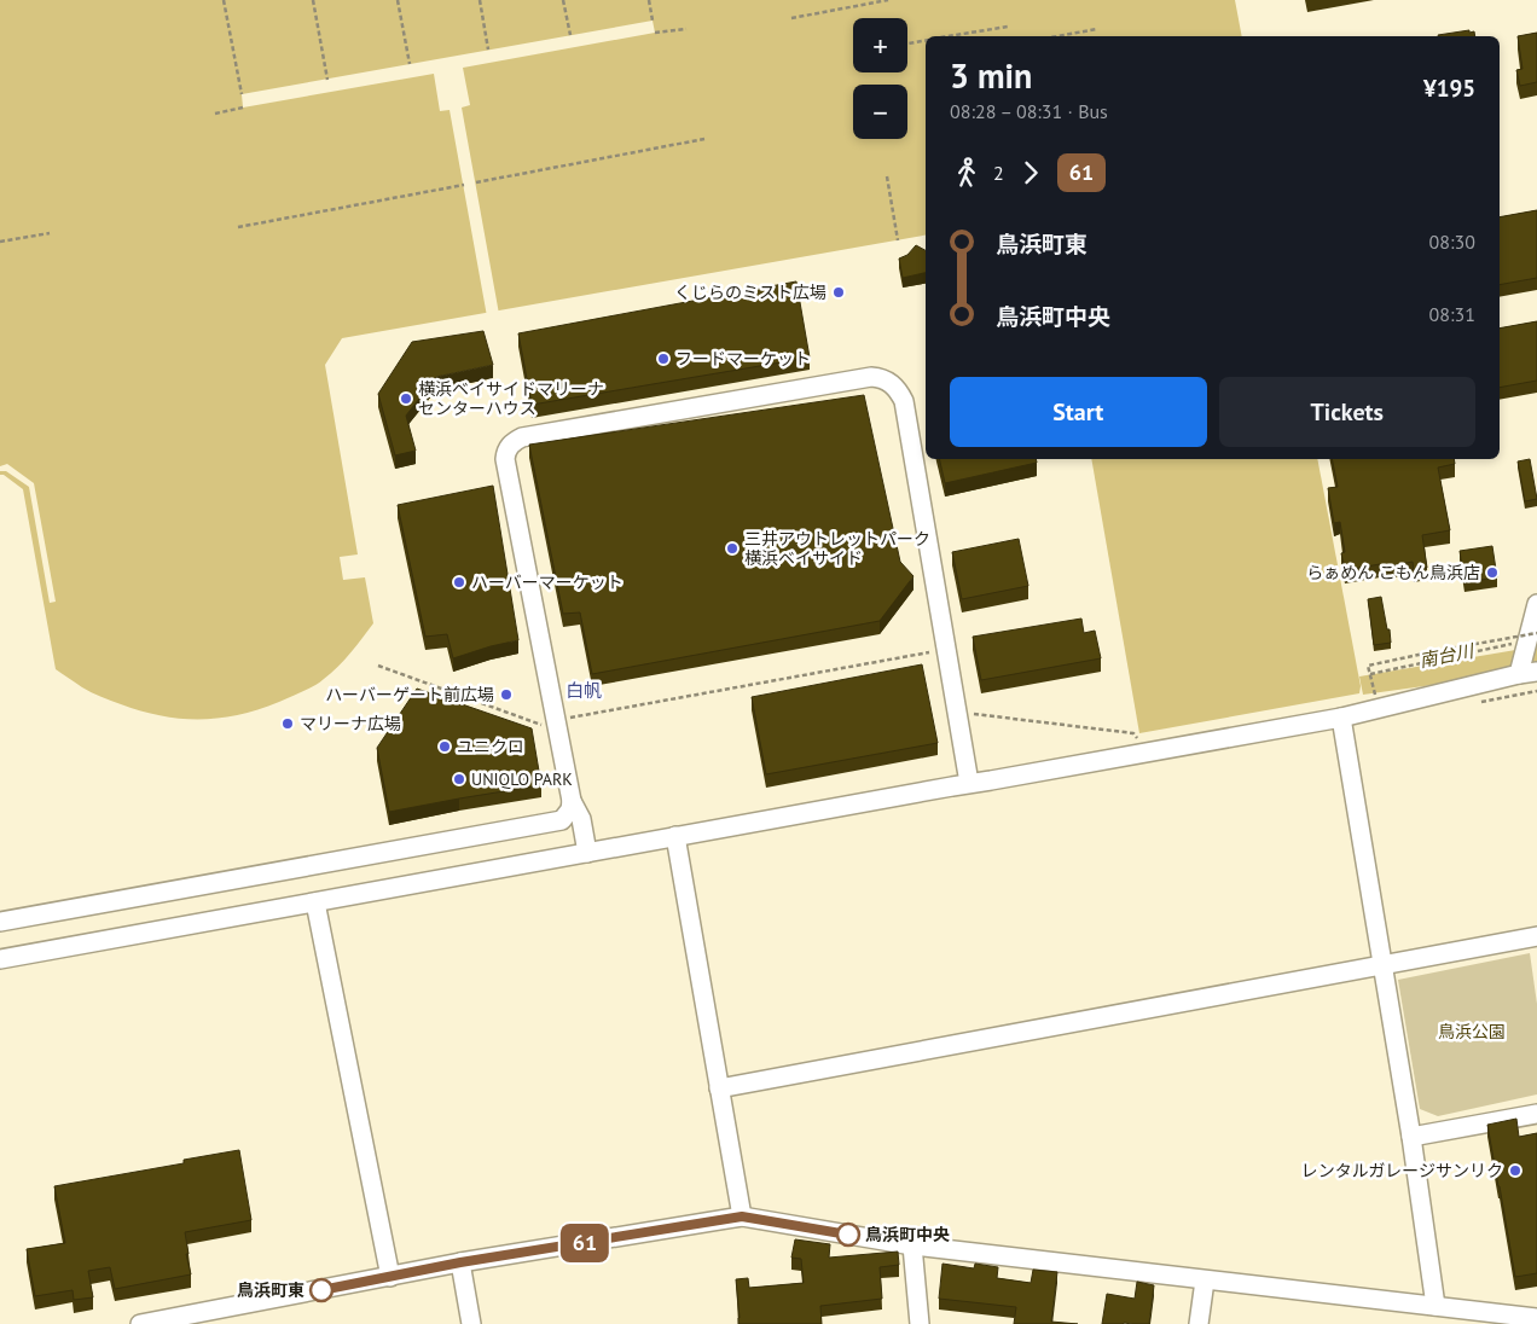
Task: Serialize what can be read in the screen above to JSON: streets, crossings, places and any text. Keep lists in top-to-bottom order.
{
  "districts": ["白帆"],
  "water": ["南台川"],
  "parks": ["鳥浜公園"],
  "places": [
    "くじらのミスト広場",
    "フードマーケット",
    "横浜ベイサイドマリーナ センターハウス",
    "三井アウトレットパーク 横浜ベイサイド",
    "らぁめん こもん鳥浜店",
    "ハーバーマーケット",
    "ハーバーゲート前広場",
    "マリーナ広場",
    "ユニクロ",
    "UNIQLO PARK",
    "レンタルガレージサンリク",
    "鳥浜町中央",
    "鳥浜町東"
  ],
  "lines": ["bus line 61"],
  "page": {
    "on_map": "61",
    "map_buttons": ["+", "−"],
    "heading": ["3 min", "08:28 – 08:31 · Bus", "¥195"],
    "legs": ["2", "61"],
    "list": [
      {
        "name": "鳥浜町東",
        "value": "08:30"
      },
      {
        "name": "鳥浜町中央",
        "value": "08:31"
      }
    ],
    "buttons": ["Start", "Tickets"]
  }
}
